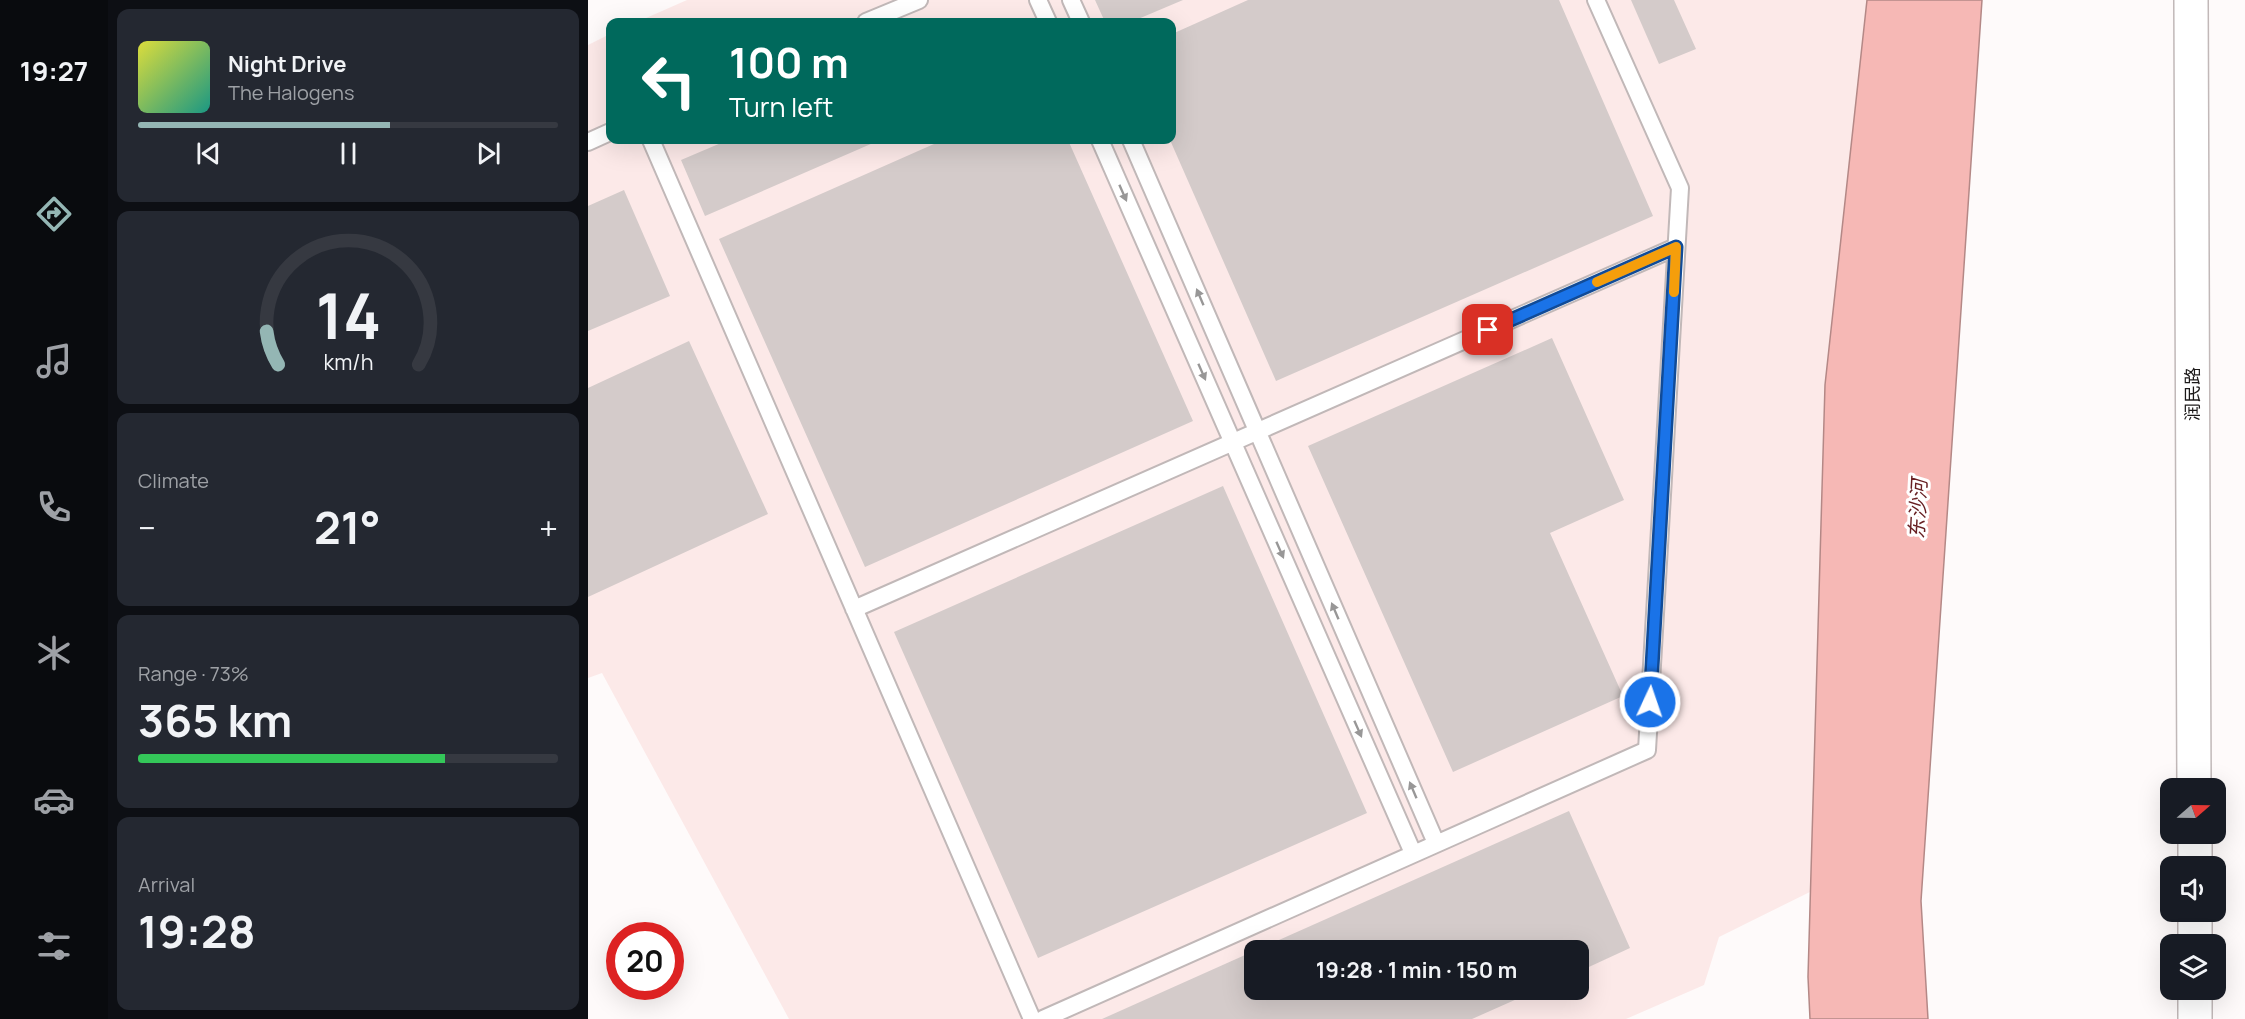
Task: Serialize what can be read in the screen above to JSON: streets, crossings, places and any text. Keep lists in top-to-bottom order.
{
  "streets": {
    "street": ["润民路"]
  },
  "water": ["东沙河"],
  "north": "right",
  "page": {
    "tabs": "19:27",
    "turn": ["100 m", "Turn left"],
    "song": ["Night Drive", "The Halogens"],
    "tile": [
      "Climate",
      ["Range · 73%", "365 km"],
      ["Arrival", "19:28"]
    ],
    "heat": ["−", "21°", "+"],
    "limit": "20",
    "trip": "19:28 · 1 min · 150 m",
    "gauge": ["14", "km/h"]
  }
}
